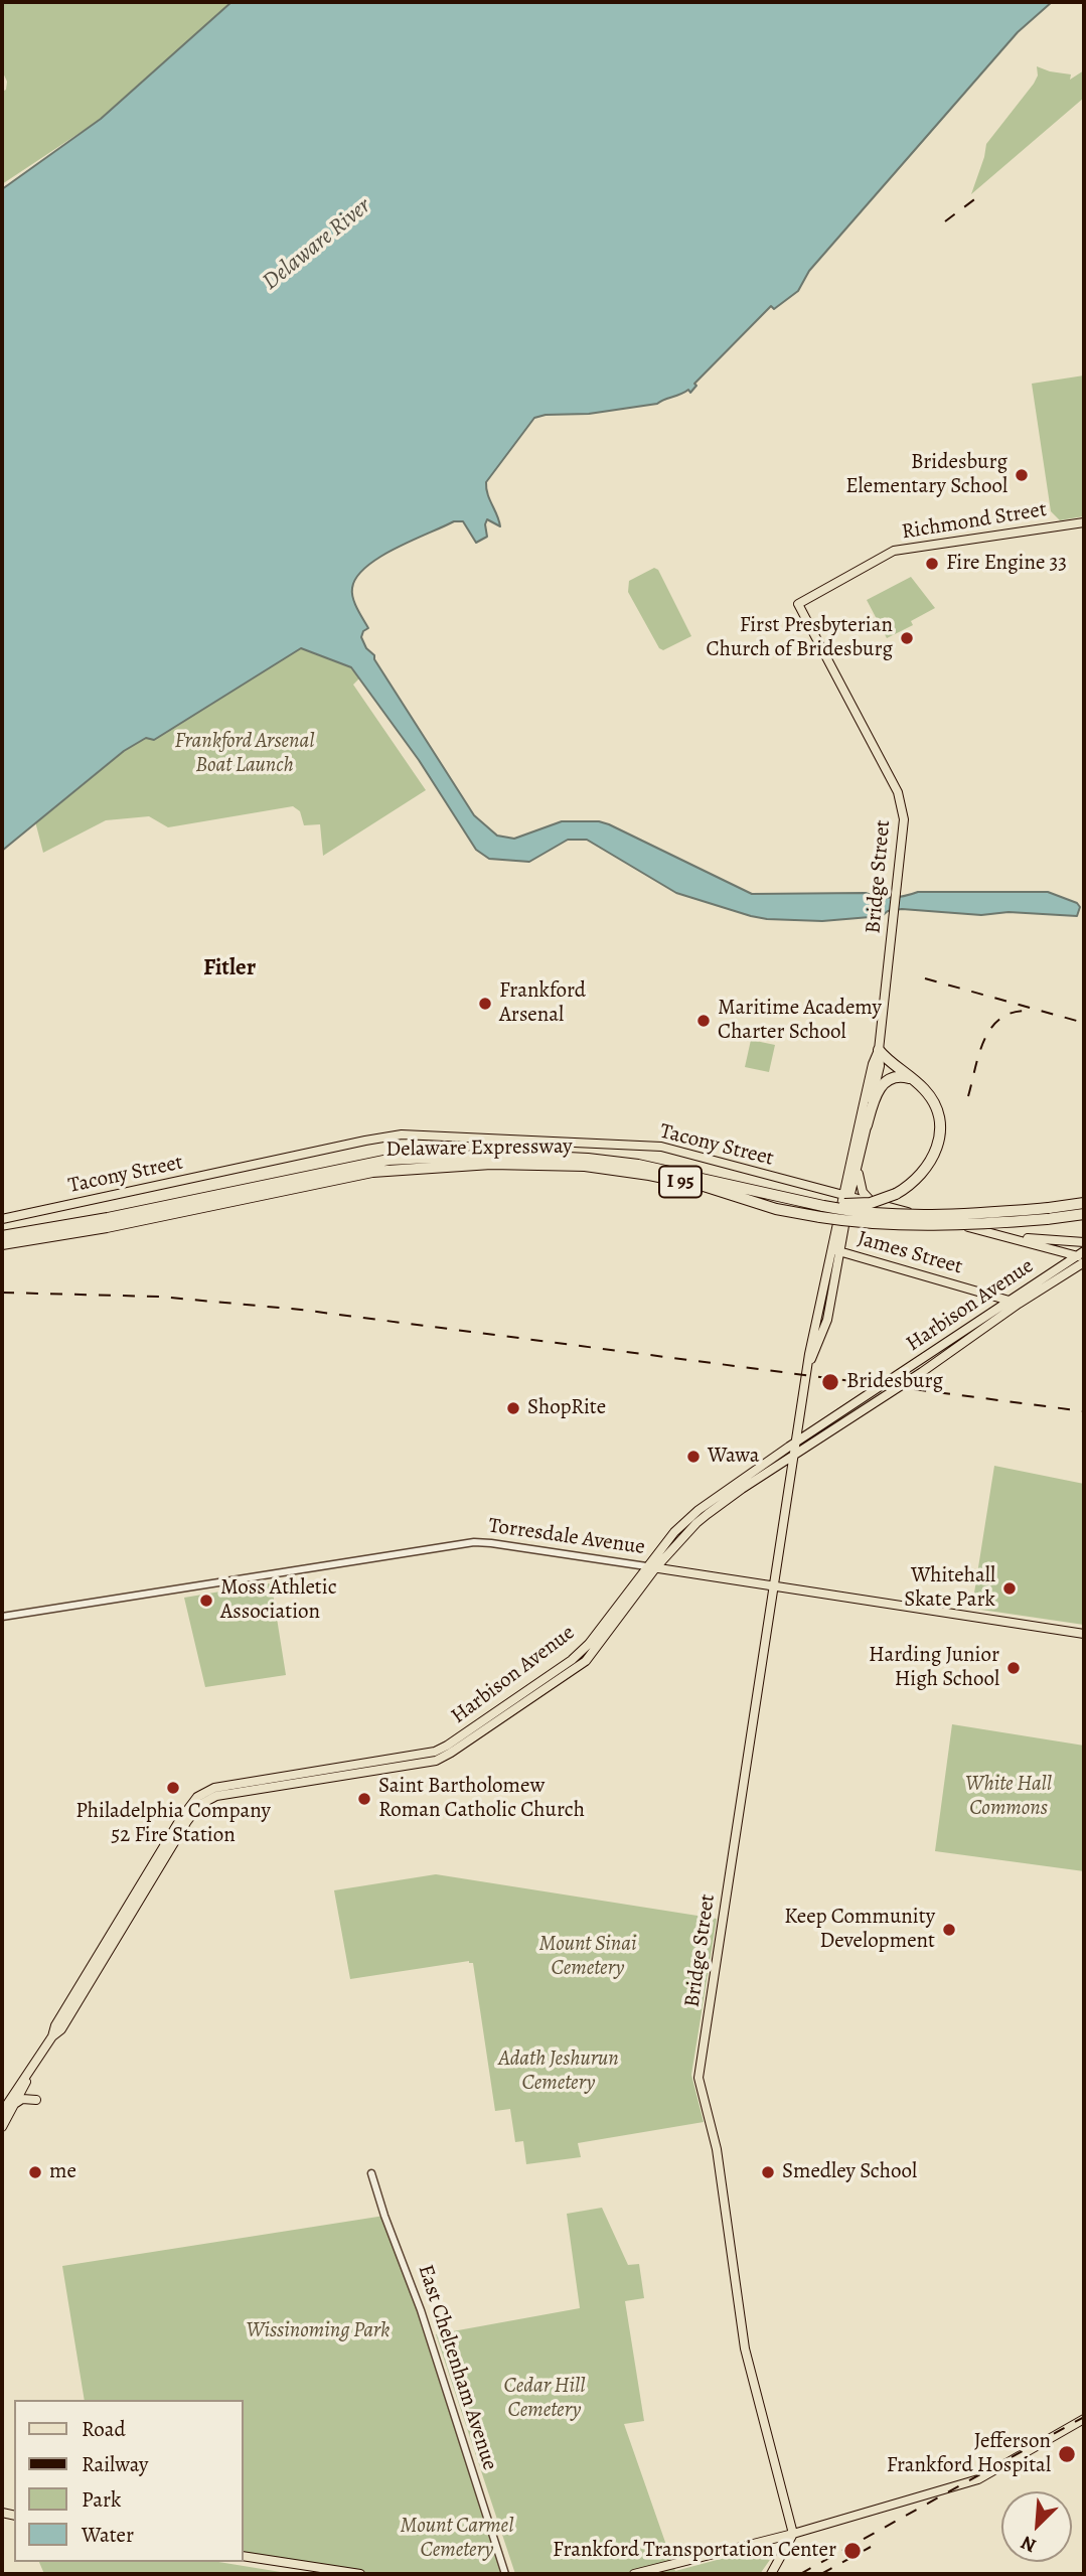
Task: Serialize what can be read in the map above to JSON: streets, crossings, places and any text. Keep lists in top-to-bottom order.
{
  "streets": {
    "highway": ["Delaware Expressway", "I 95"],
    "main road": [
      "Richmond Street",
      "Bridge Street",
      "Tacony Street",
      "James Street",
      "Harbison Avenue",
      "Torresdale Avenue"
    ],
    "street": ["East Cheltenham Avenue"]
  },
  "crossings": [
    ["Richmond Street", "Bridge Street"],
    ["Bridge Street", "Tacony Street"],
    ["Bridge Street", "James Street"],
    ["Bridge Street", "Harbison Avenue"],
    ["Bridge Street", "Torresdale Avenue"],
    ["Tacony Street", "Harbison Avenue"],
    ["James Street", "Harbison Avenue"],
    ["Harbison Avenue", "Torresdale Avenue"]
  ],
  "districts": ["Fitler"],
  "water": ["Delaware River"],
  "parks": [
    "Frankford Arsenal Boat Launch",
    "White Hall Commons",
    "Mount Sinai Cemetery",
    "Adath Jeshurun Cemetery",
    "Wissinoming Park",
    "Cedar Hill Cemetery",
    "Mount Carmel Cemetery"
  ],
  "places": [
    "Bridesburg Elementary School",
    "Fire Engine 33",
    "First Presbyterian Church of Bridesburg",
    "Frankford Arsenal",
    "Maritime Academy Charter School",
    "Bridesburg",
    "ShopRite",
    "Wawa",
    "Whitehall Skate Park",
    "Moss Athletic Association",
    "Harding Junior High School",
    "Philadelphia Company 52 Fire Station",
    "Saint Bartholomew Roman Catholic Church",
    "Keep Community Development",
    "me",
    "Smedley School",
    "Jefferson Frankford Hospital",
    "Frankford Transportation Center"
  ],
  "legend": [
    "Road",
    "Railway",
    "Park",
    "Water"
  ],
  "north": "bottom left"
}
